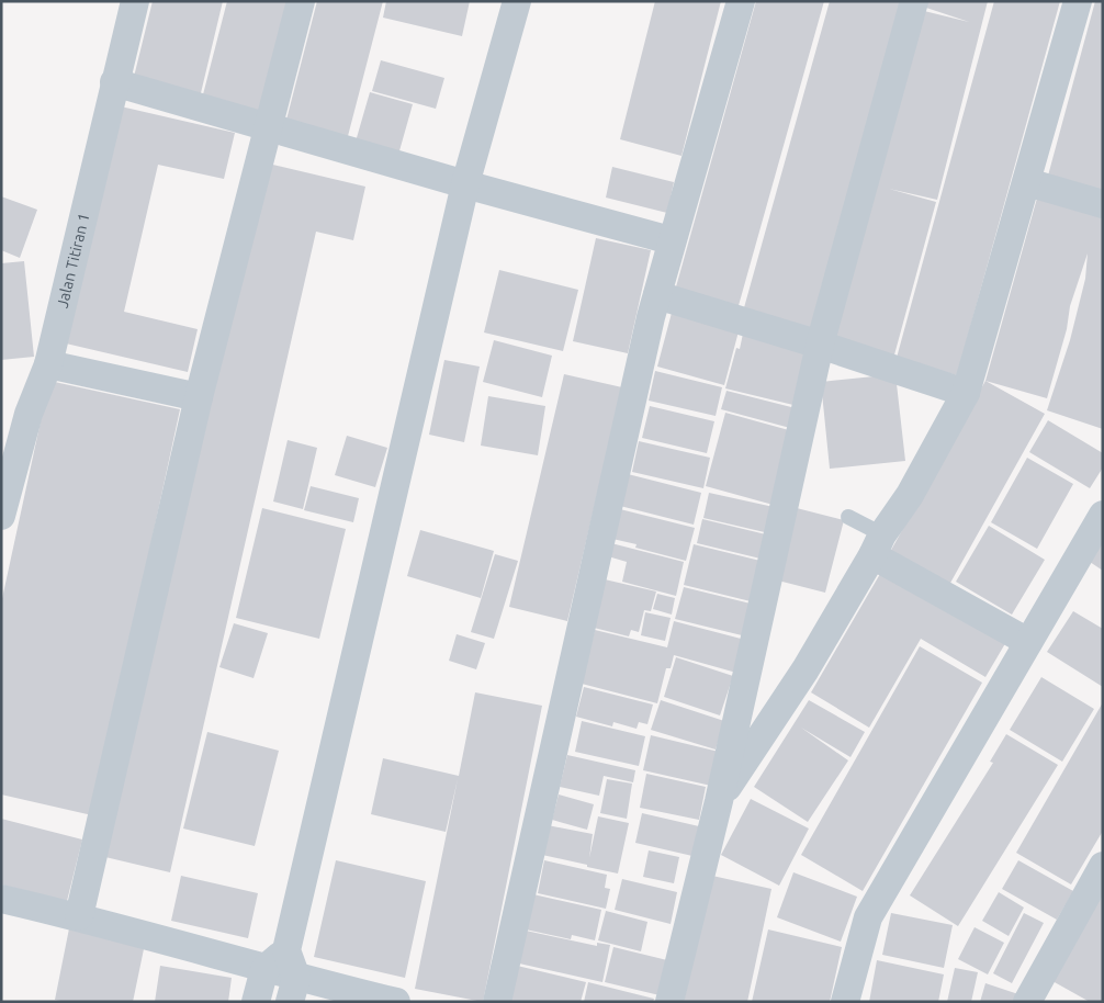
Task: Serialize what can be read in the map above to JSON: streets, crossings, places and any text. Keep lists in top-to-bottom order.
{
  "streets": {
    "street": ["Jalan Titiran 1"]
  }
}
